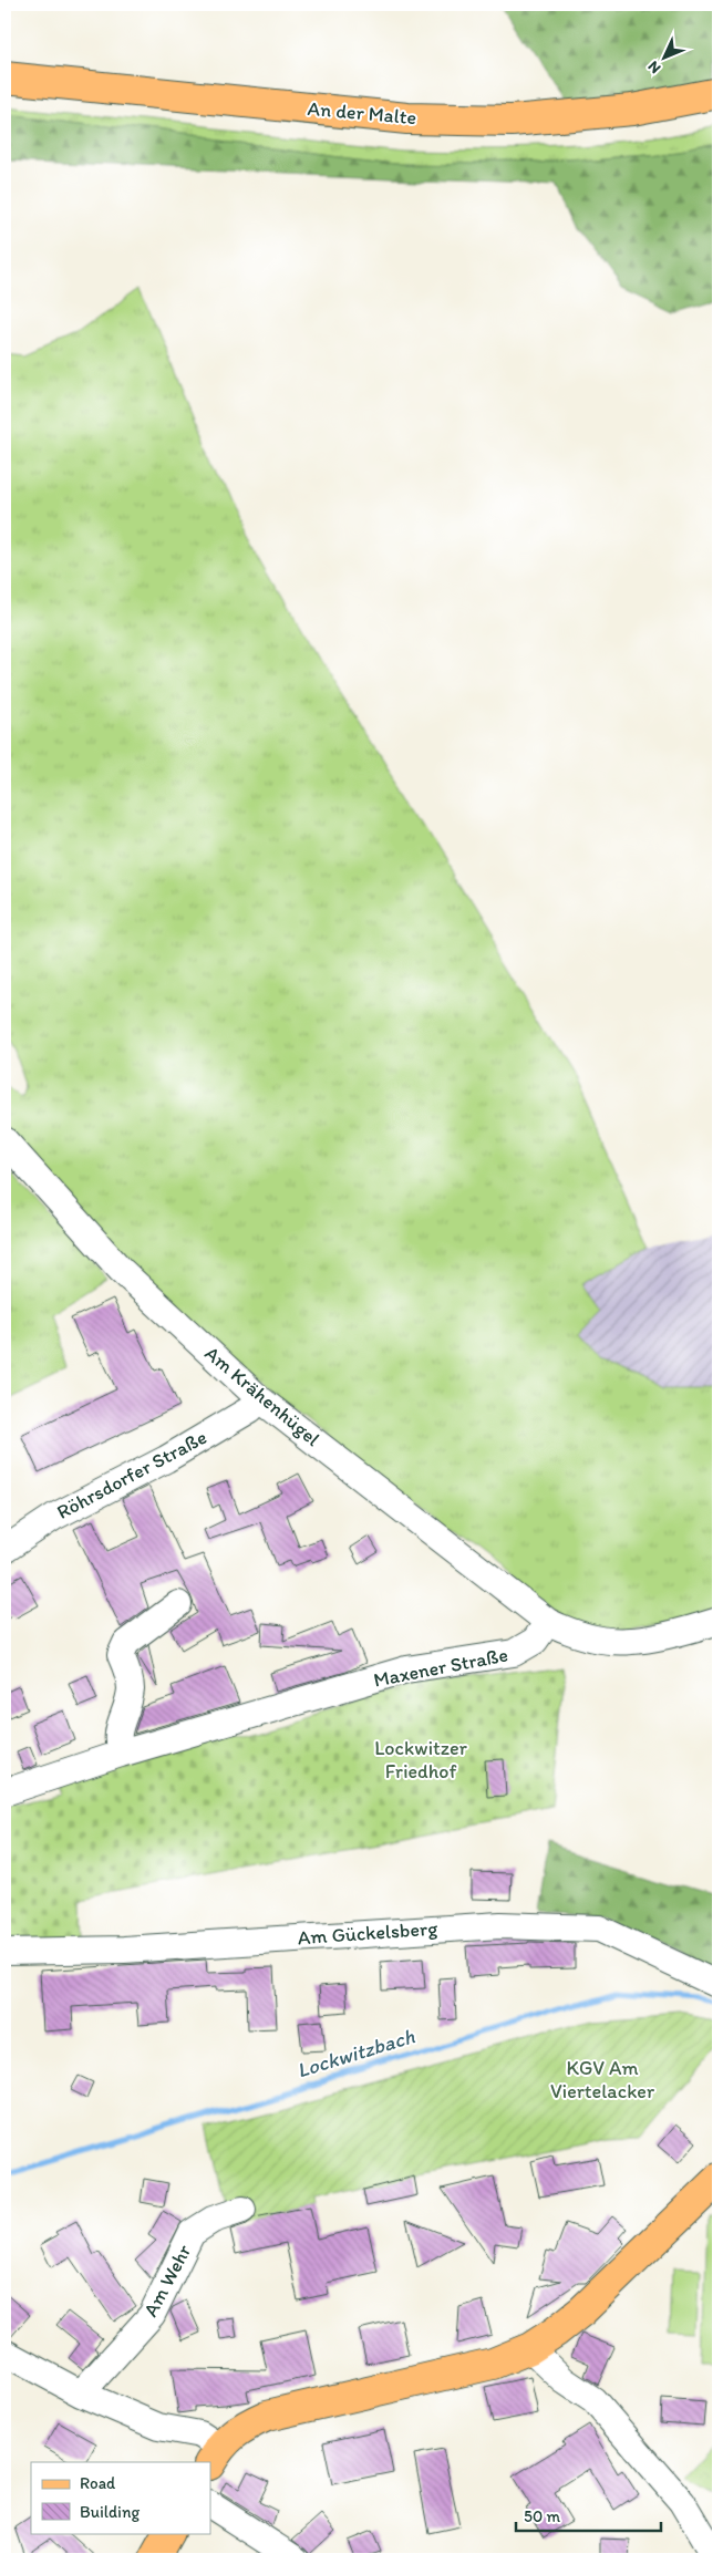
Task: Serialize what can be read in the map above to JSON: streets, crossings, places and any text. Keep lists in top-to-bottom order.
{
  "streets": {
    "main road": ["An der Malte"],
    "street": [
      "Am Krähenhügel",
      "Röhrsdorfer Straße",
      "Maxener Straße",
      "Am Gückelsberg",
      "Am Wehr"
    ]
  },
  "crossings": [
    ["Am Krähenhügel", "Röhrsdorfer Straße"],
    ["Am Krähenhügel", "Maxener Straße"]
  ],
  "water": ["Lockwitzbach"],
  "parks": ["Lockwitzer Friedhof", "KGV Am Viertelacker"],
  "legend": ["Road", "Building"],
  "scale_bar": "50 m",
  "north": "bottom left"
}
